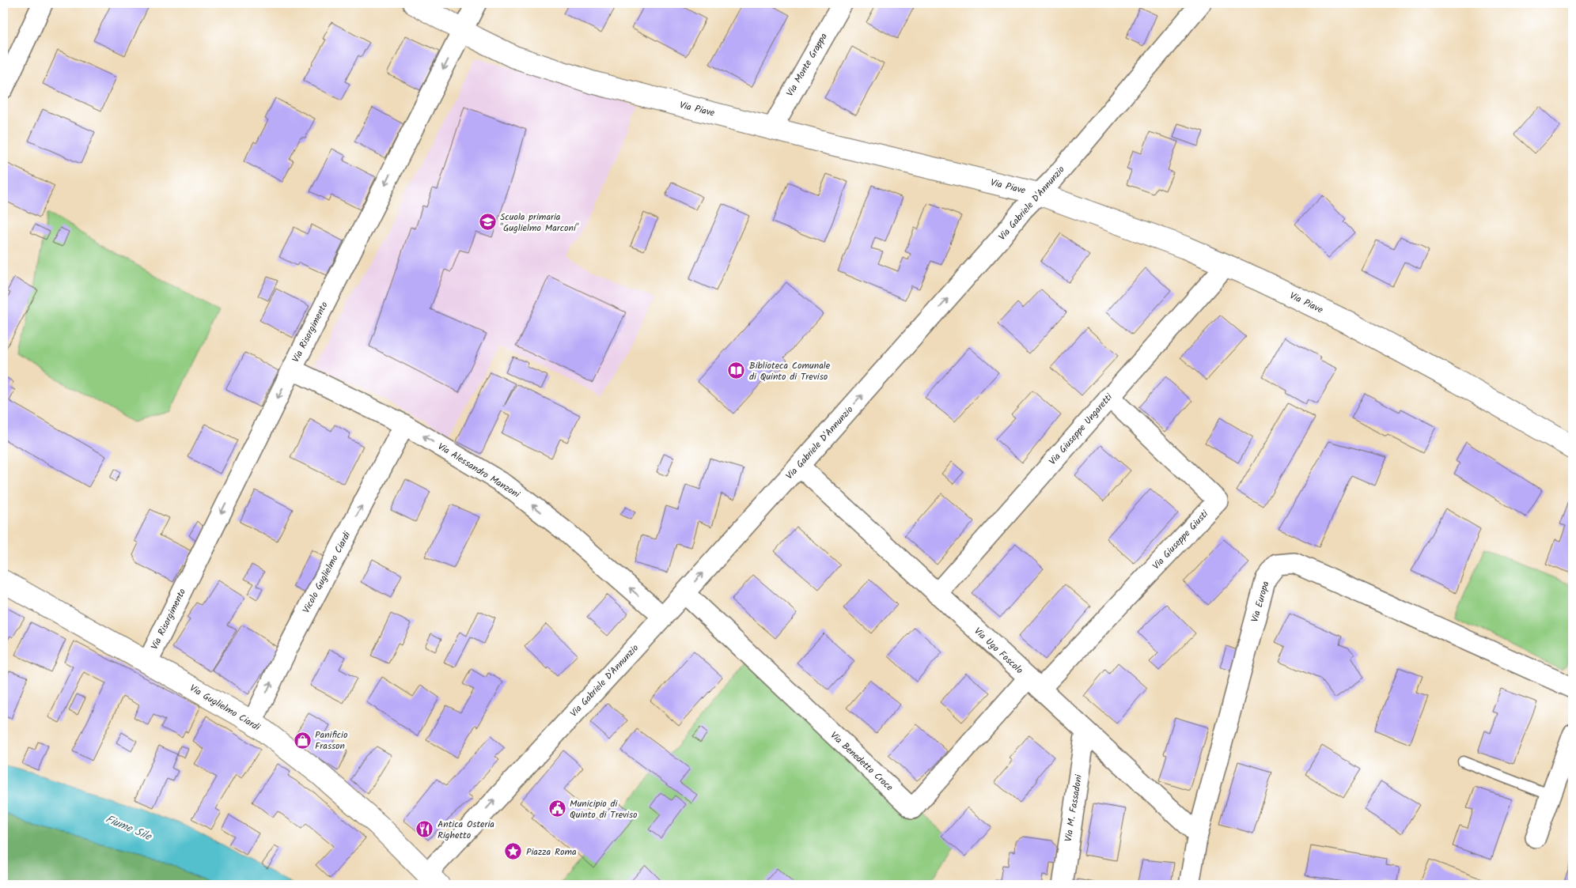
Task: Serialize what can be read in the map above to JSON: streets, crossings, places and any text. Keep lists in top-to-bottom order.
{
  "streets": {
    "main road": ["Via Piave", "Via Guglielmo Ciardi"],
    "street": [
      "Via Monte Grappa",
      "Via Gabriele D'Annunzio",
      "Via Risorgimento",
      "Via Giuseppe Ungaretti",
      "Via Alessandro Manzoni",
      "Via Giuseppe Giusti",
      "Vicolo Guglielmo Ciardi",
      "Via Europa",
      "Via Ugo Foscolo",
      "Via Benedetto Croce",
      "Via M. Fassadoni"
    ]
  },
  "crossings": [
    ["Via Monte Grappa", "Via Piave"],
    ["Via Piave", "Via Gabriele D'Annunzio"],
    ["Via Piave", "Via Risorgimento"],
    ["Via Piave", "Via Giuseppe Ungaretti"],
    ["Via Gabriele D'Annunzio", "Via Alessandro Manzoni"],
    ["Via Gabriele D'Annunzio", "Via Ugo Foscolo"],
    ["Via Gabriele D'Annunzio", "Via Guglielmo Ciardi"],
    ["Via Gabriele D'Annunzio", "Via Benedetto Croce"],
    ["Via Risorgimento", "Via Alessandro Manzoni"],
    ["Via Risorgimento", "Via Guglielmo Ciardi"],
    ["Via Giuseppe Ungaretti", "Via Giuseppe Giusti"],
    ["Via Giuseppe Ungaretti", "Via Ugo Foscolo"],
    ["Via Alessandro Manzoni", "Vicolo Guglielmo Ciardi"],
    ["Via Giuseppe Giusti", "Via Ugo Foscolo"],
    ["Via Giuseppe Giusti", "Via Benedetto Croce"],
    ["Vicolo Guglielmo Ciardi", "Via Guglielmo Ciardi"],
    ["Via Europa", "Via Ugo Foscolo"],
    ["Via Ugo Foscolo", "Via Benedetto Croce"],
    ["Via Ugo Foscolo", "Via M. Fassadoni"]
  ],
  "one_way": [
    "Via Gabriele D'Annunzio",
    "Via Risorgimento",
    "Via Alessandro Manzoni",
    "Vicolo Guglielmo Ciardi"
  ],
  "water": ["Fiume Sile"],
  "places": {
    "school or university": ["Scuola primaria \"Guglielmo Marconi\""],
    "library": ["Biblioteca Comunale di Quinto di Treviso"],
    "shop": ["Panificio Frasson"],
    "public building": ["Municipio di Quinto di Treviso"],
    "restaurant": ["Antica Osteria Righetto"],
    "place": ["Piazza Roma"]
  }
}
